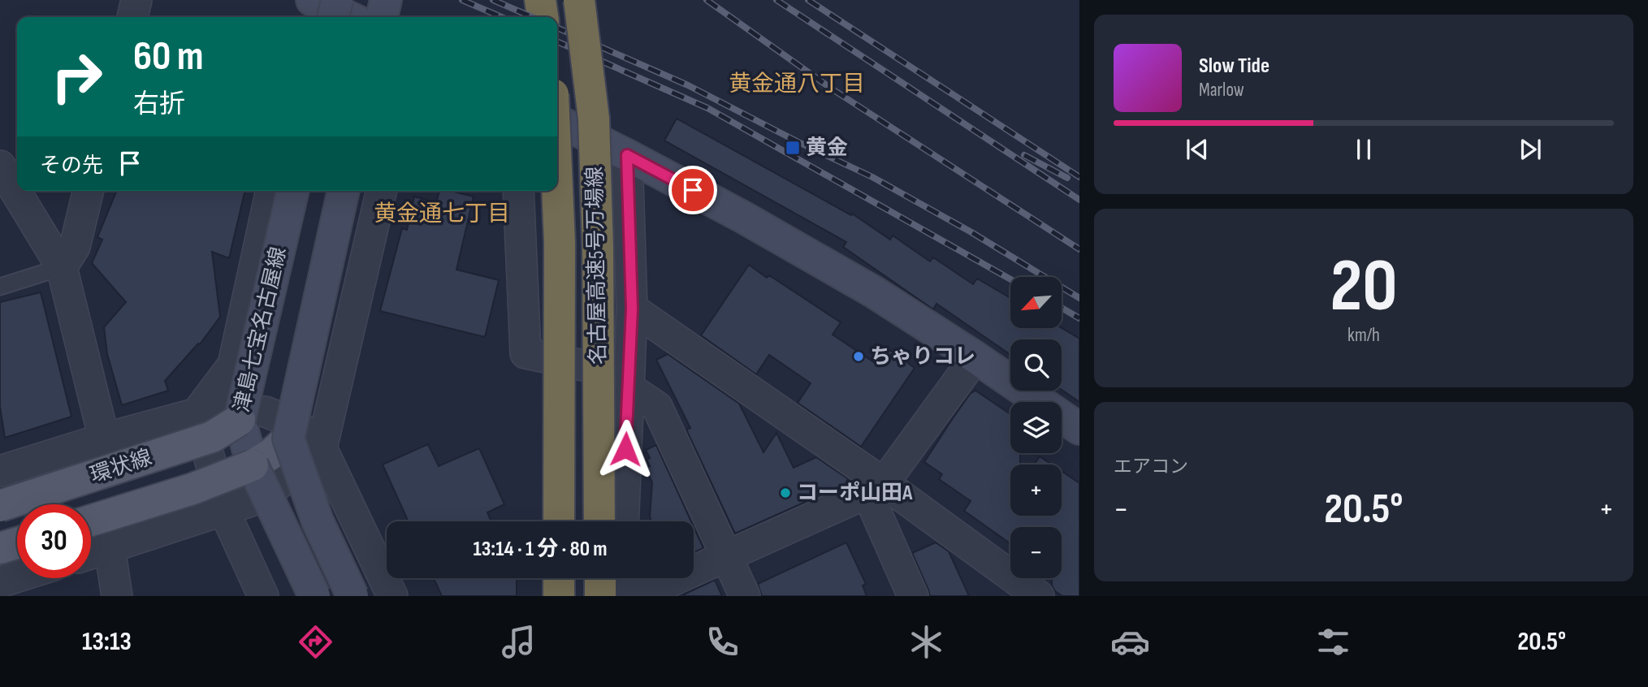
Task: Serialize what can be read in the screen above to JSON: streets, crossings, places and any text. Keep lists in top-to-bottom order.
{
  "streets": {
    "highway": ["名古屋高速5号万場線"],
    "main road": ["津島七宝名古屋線", "環状線"]
  },
  "crossings": [
    ["津島七宝名古屋線", "環状線"]
  ],
  "districts": ["黄金通八丁目", "黄金通七丁目"],
  "places": {
    "transit": ["黄金"],
    "other": ["ちゃりコレ", "コーポ山田A"]
  },
  "north": "bottom left",
  "page": {
    "turn": ["60 m", "右折"],
    "song": ["Slow Tide", "Marlow"],
    "then": "その先",
    "tile": [
      ["20", "km/h"],
      "エアコン"
    ],
    "map_buttons": ["+", "−"],
    "heat": ["−", "20.5°", "+"],
    "limit": "30",
    "trip": "13:14 · 1 分 · 80 m",
    "tabs": ["13:13", "20.5°"]
  }
}
